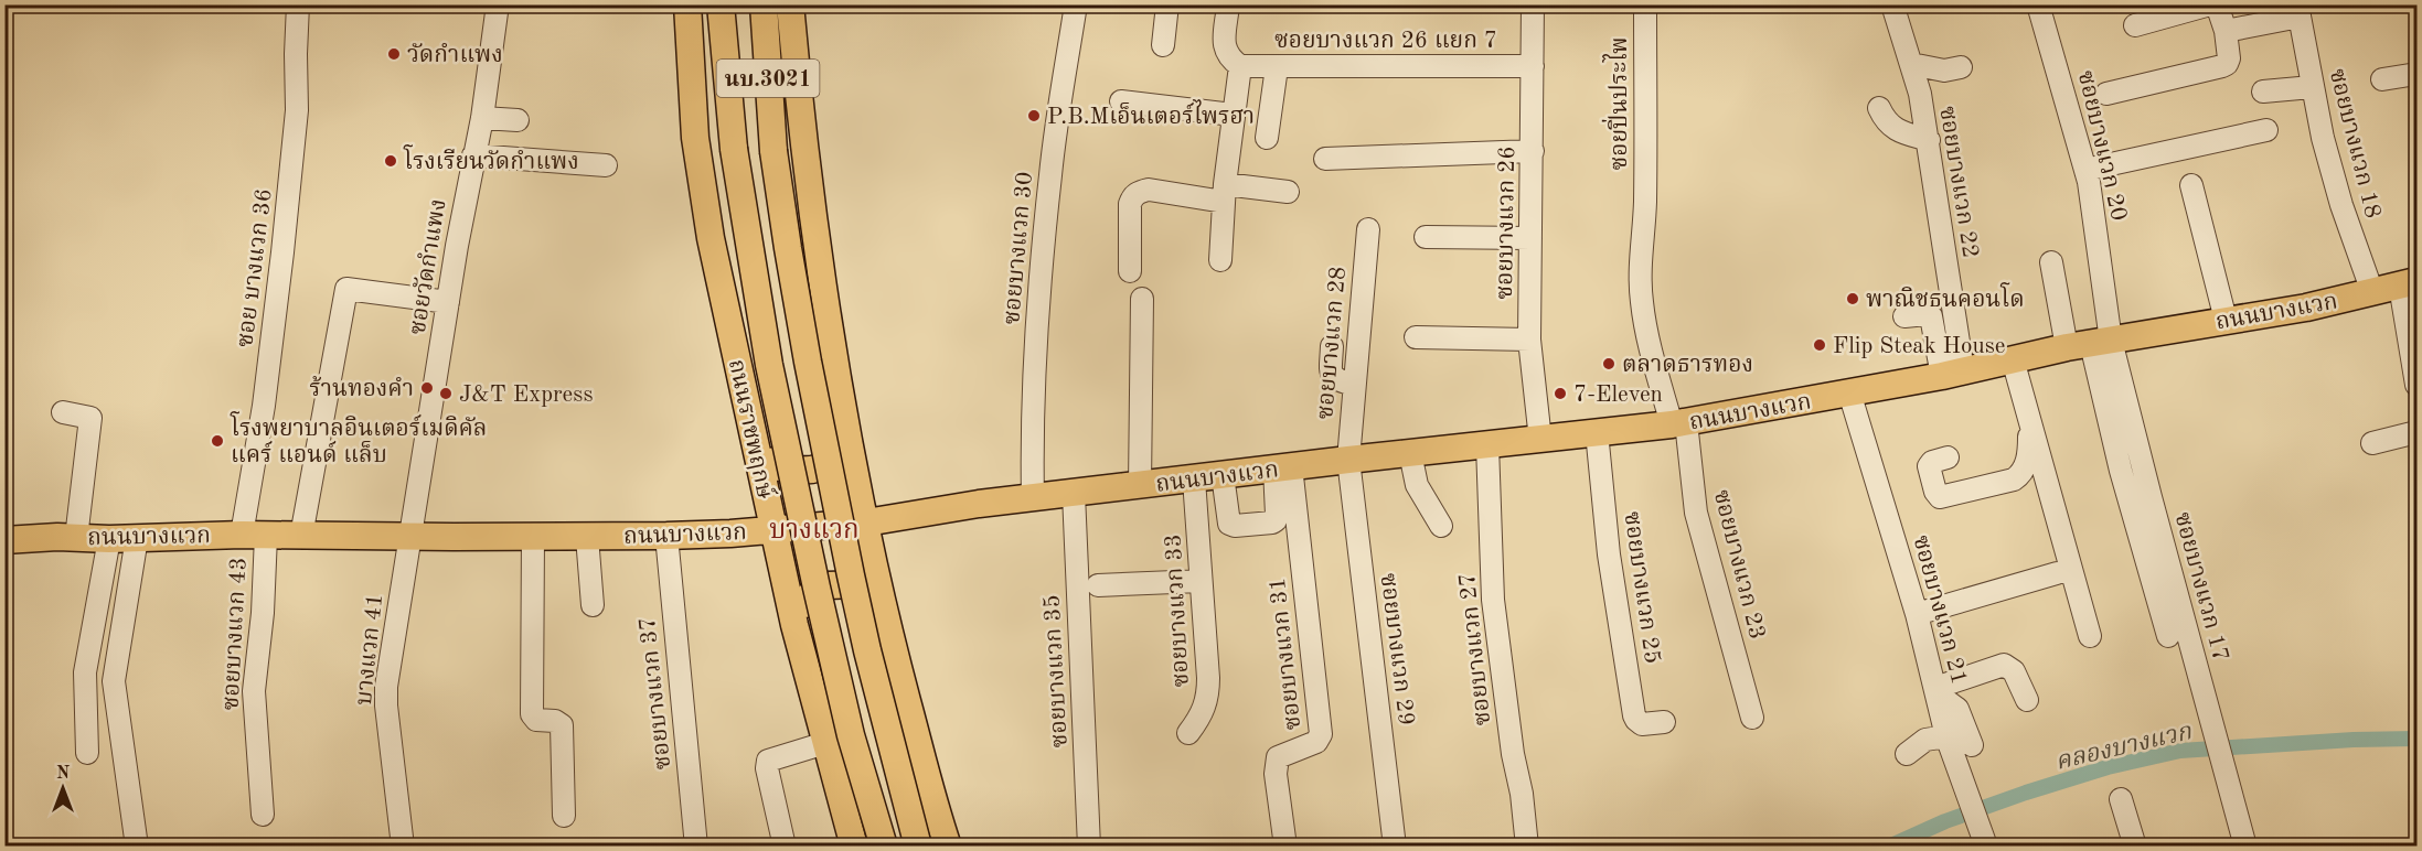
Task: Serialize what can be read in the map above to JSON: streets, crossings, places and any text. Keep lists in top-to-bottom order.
{
  "streets": {
    "main road": ["นบ.3021", "ถนนบางแวก", "ถนนราชพฤกษ์"],
    "street": [
      "ซอยบางแวก 26 แยก 7",
      "ซอยปิ่นประไพ",
      "ซอยบางแวก 18",
      "ซอยบางแวก 20",
      "ซอยบางแวก 22",
      "ซอยบางแวก 26",
      "ซอยบางแวก 30",
      "ซอยวัดกำแพง",
      "ซอย บางแวก 36",
      "ซอยบางแวก 28",
      "ซอยบางแวก 23",
      "ซอยบางแวก 17",
      "ซอยบางแวก 25",
      "ซอยบางแวก 21",
      "ซอยบางแวก 33",
      "ซอยบางแวก 43",
      "บางแวก 41",
      "ซอยบางแวก 29",
      "ซอยบางแวก 27",
      "ซอยบางแวก 31",
      "ซอยบางแวก 35",
      "ซอยบางแวก 37"
    ]
  },
  "crossings": [
    ["ซอยบางแวก 26 แยก 7", "ซอยบางแวก 26"],
    ["นบ.3021", "ถนนบางแวก"],
    ["ซอยปิ่นประไพ", "ถนนบางแวก"],
    ["ซอยปิ่นประไพ", "ซอยบางแวก 23"],
    ["ซอยบางแวก 18", "ถนนบางแวก"],
    ["ซอยบางแวก 20", "ถนนบางแวก"],
    ["ซอยบางแวก 20", "ซอยบางแวก 17"],
    ["ซอยบางแวก 22", "ถนนบางแวก"],
    ["ซอยบางแวก 26", "ถนนบางแวก"],
    ["ซอยบางแวก 30", "ถนนบางแวก"],
    ["ซอยวัดกำแพง", "ถนนบางแวก"],
    ["ซอยวัดกำแพง", "บางแวก 41"],
    ["ซอย บางแวก 36", "ถนนบางแวก"],
    ["ซอย บางแวก 36", "ซอยบางแวก 43"],
    ["ถนนบางแวก", "ซอยบางแวก 28"],
    ["ถนนบางแวก", "ถนนราชพฤกษ์"],
    ["ถนนบางแวก", "ซอยบางแวก 23"],
    ["ถนนบางแวก", "ซอยบางแวก 17"],
    ["ถนนบางแวก", "ซอยบางแวก 25"],
    ["ถนนบางแวก", "ซอยบางแวก 21"],
    ["ถนนบางแวก", "ซอยบางแวก 33"],
    ["ถนนบางแวก", "ซอยบางแวก 43"],
    ["ถนนบางแวก", "บางแวก 41"],
    ["ถนนบางแวก", "ซอยบางแวก 29"],
    ["ถนนบางแวก", "ซอยบางแวก 27"],
    ["ถนนบางแวก", "ซอยบางแวก 31"],
    ["ถนนบางแวก", "ซอยบางแวก 35"],
    ["ถนนบางแวก", "ซอยบางแวก 37"],
    ["ซอยบางแวก 28", "ซอยบางแวก 29"]
  ],
  "districts": ["บางแวก"],
  "water": ["คลองบางแวก"],
  "places": [
    "วัดกำแพง",
    "P.B.Mเอ็นเตอร์ไพรฮา",
    "โรงเรียนวัดกำแพง",
    "พาณิชธนคอนโด",
    "Flip Steak House",
    "ตลาดธารทอง",
    "ร้านทองคำ",
    "J&T Express",
    "7-Eleven",
    "โรงพยาบาลอินเตอร์เมดิคัล แคร์ แอนด์ แล็บ"
  ],
  "north": "top"
}
